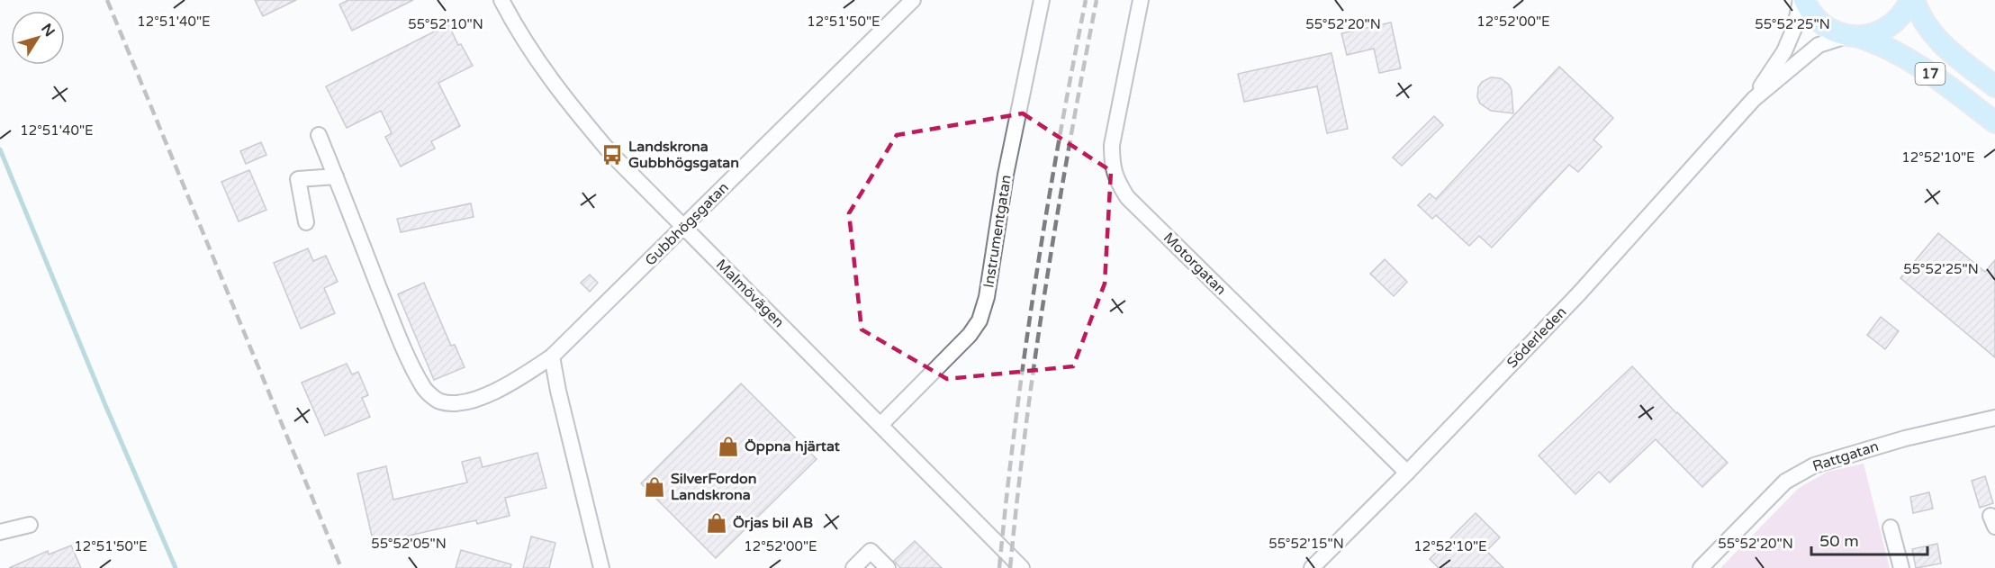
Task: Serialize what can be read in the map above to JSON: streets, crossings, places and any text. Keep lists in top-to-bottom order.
{
  "streets": {
    "main road": ["17"],
    "street": [
      "Gubbhögsgatan",
      "Instrumentgatan",
      "Motorgatan",
      "Malmövägen",
      "Söderleden",
      "Rattgatan"
    ]
  },
  "crossings": [
    ["17", "Söderleden"],
    ["Gubbhögsgatan", "Malmövägen"],
    ["Instrumentgatan", "Malmövägen"],
    ["Motorgatan", "Söderleden"]
  ],
  "places": {
    "bus stop": ["Landskrona Gubbhögsgatan"],
    "shop": ["Öppna hjärtat", "SilverFordon Landskrona", "Örjas bil AB"]
  },
  "scale_bar": "50 m",
  "north": "top right",
  "coordinates": [
    "12°51'40\"E",
    "12°51'50\"E",
    "12°52'00\"E",
    "55°52'10\"N",
    "55°52'20\"N",
    "55°52'25\"N",
    "12°52'10\"E",
    "55°52'05\"N",
    "55°52'15\"N"
  ]
}
